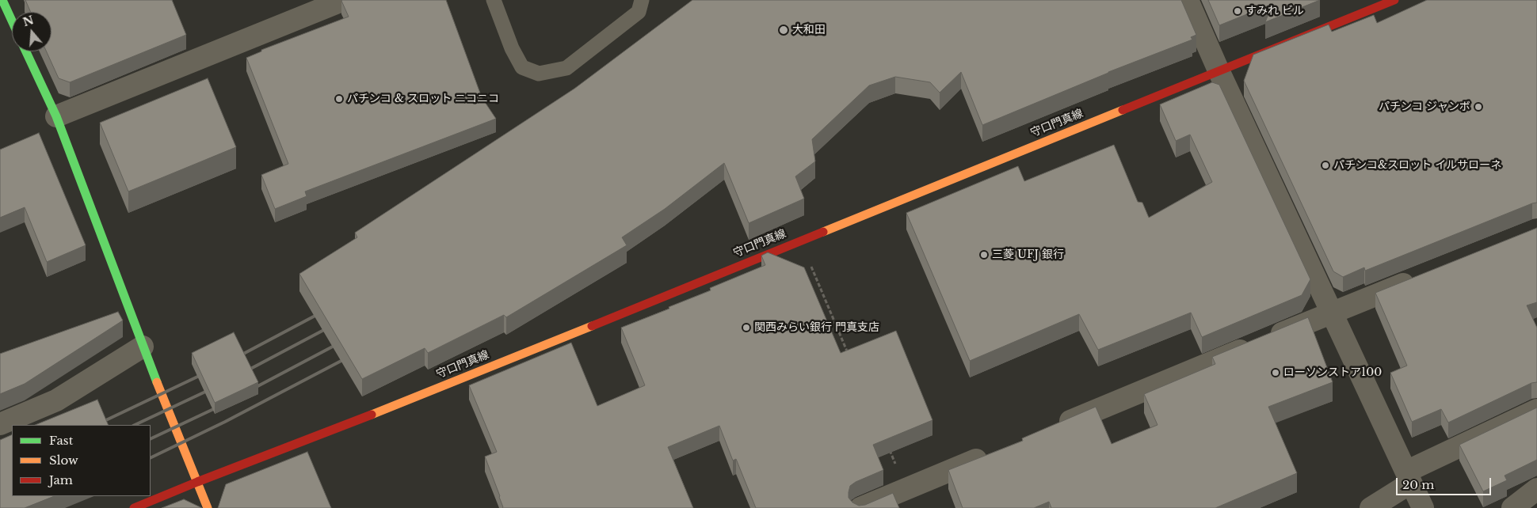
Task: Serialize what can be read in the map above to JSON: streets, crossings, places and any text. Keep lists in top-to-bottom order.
{
  "streets": {
    "main road": ["守口門真線"]
  },
  "places": [
    "すみれ ビル",
    "大和田",
    "パチンコ & スロット ニコニコ",
    "パチンコ ジャンボ",
    "パチンコ&スロット イルサローネ",
    "三菱 UFJ 銀行",
    "関西みらい銀行 門真支店",
    "ローソンストア100"
  ],
  "legend": ["Fast", "Slow", "Jam"],
  "scale_bar": "20 m",
  "north": "top"
}
